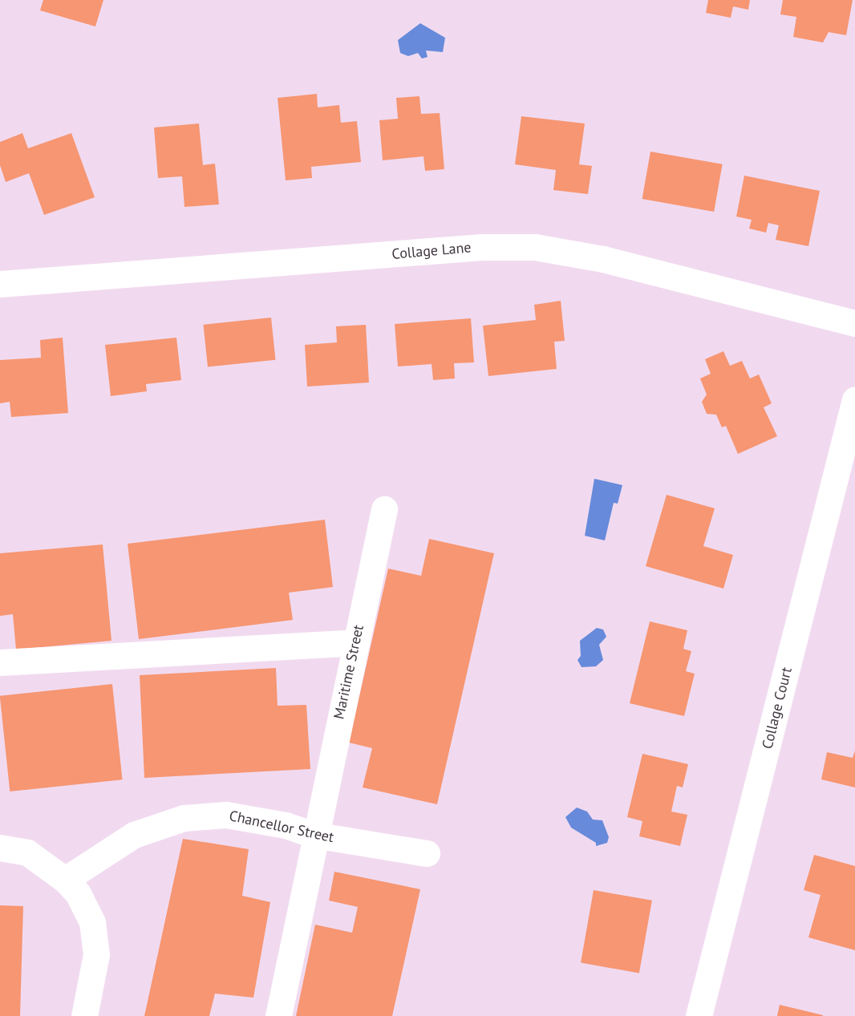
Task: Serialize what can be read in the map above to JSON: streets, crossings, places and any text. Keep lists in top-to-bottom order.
{
  "streets": {
    "street": [
      "Collage Lane",
      "Maritime Street",
      "Collage Court",
      "Chancellor Street"
    ]
  },
  "crossings": [
    ["Maritime Street", "Chancellor Street"]
  ]
}
